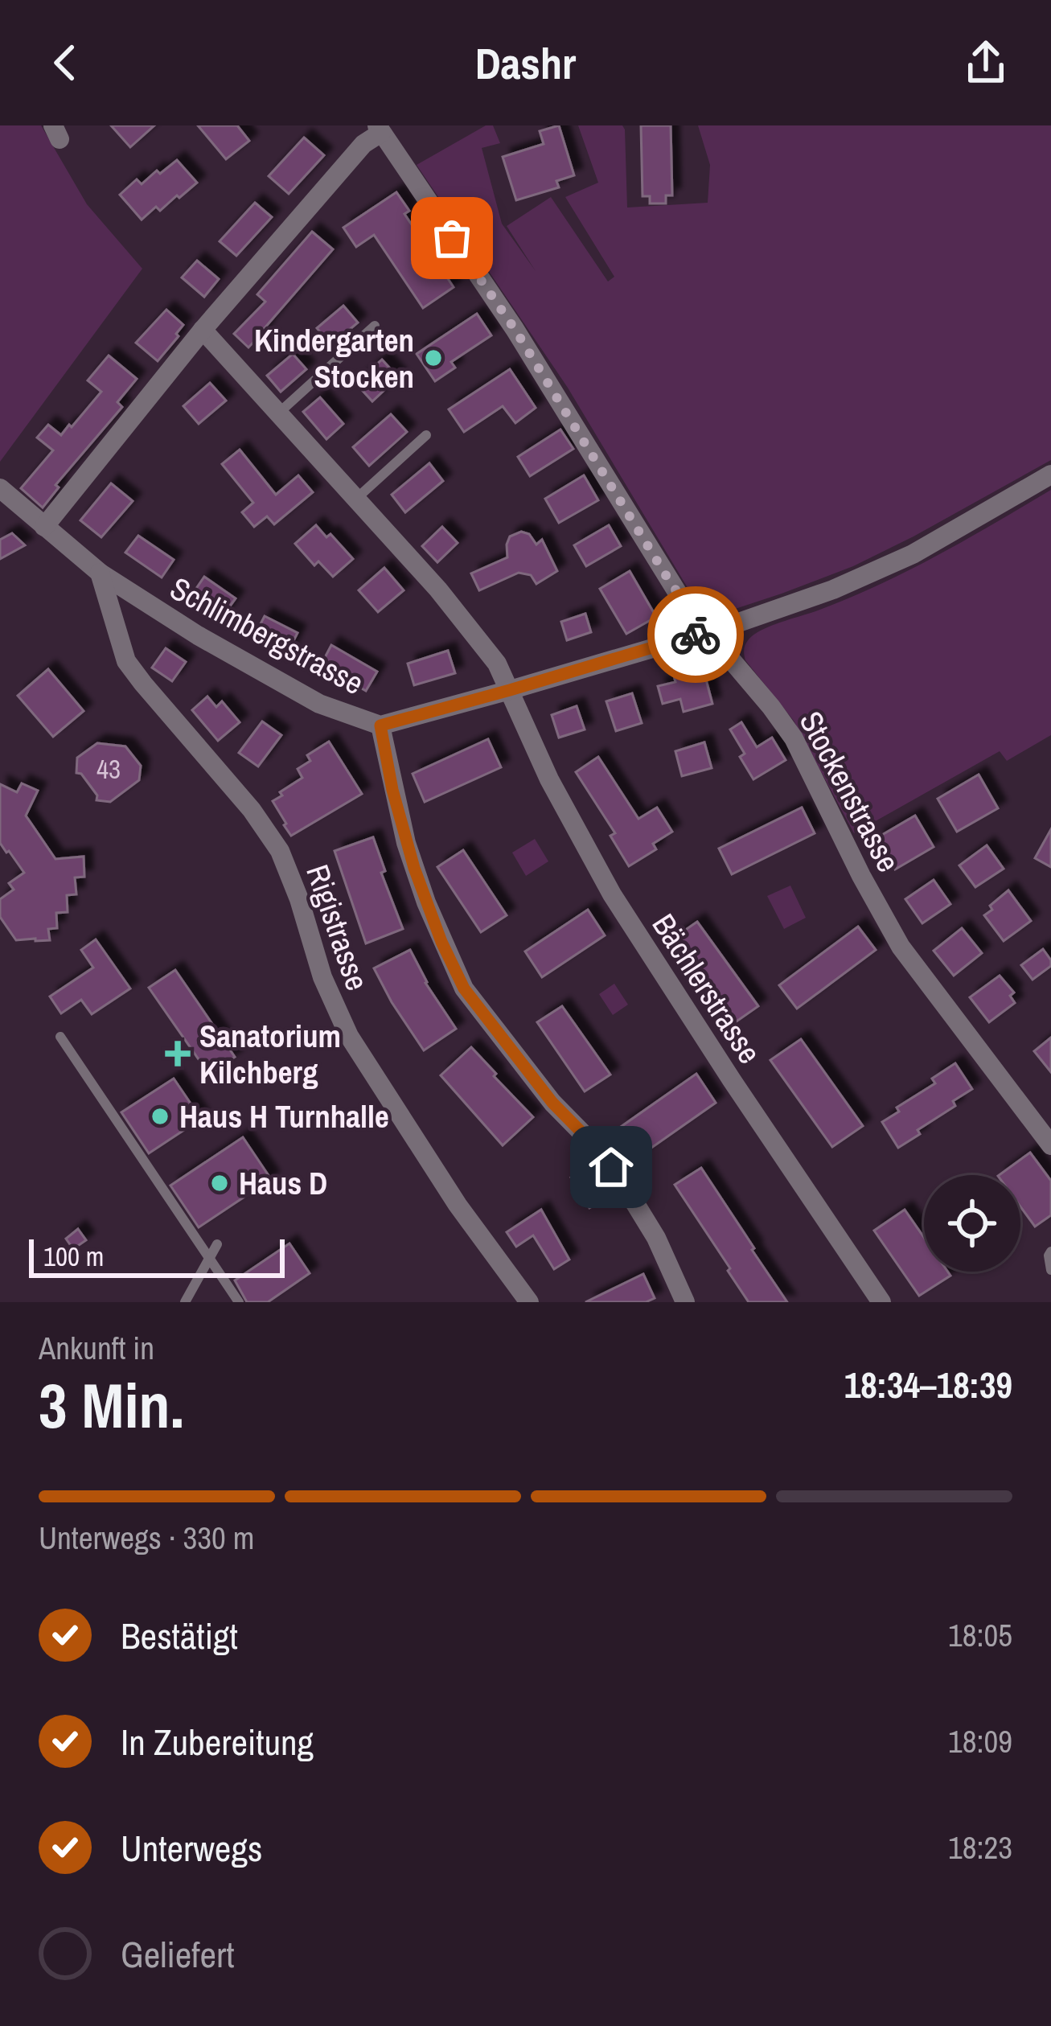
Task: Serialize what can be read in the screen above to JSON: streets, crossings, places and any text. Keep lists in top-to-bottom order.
{
  "streets": {
    "street": [
      "Schlimbergstrasse",
      "Stockenstrasse",
      "Rigistrasse",
      "Bächlerstrasse"
    ]
  },
  "crossings": [
    ["Schlimbergstrasse", "Stockenstrasse"],
    ["Schlimbergstrasse", "Rigistrasse"],
    ["Schlimbergstrasse", "Bächlerstrasse"]
  ],
  "places": {
    "other": ["Kindergarten Stocken", "Haus H Turnhalle", "Haus D"],
    "health": ["Sanatorium Kilchberg"]
  },
  "house_numbers": ["43"],
  "scale_bar": "100 m",
  "page": {
    "header": "Dashr",
    "scale": "100 m",
    "heading": ["3 Min.", "Ankunft in", "18:34–18:39"],
    "bar": "Unterwegs · 330 m",
    "list": [
      ["Bestätigt", "18:05"],
      ["In Zubereitung", "18:09"],
      ["Unterwegs", "18:23"],
      "Geliefert"
    ]
  }
}
